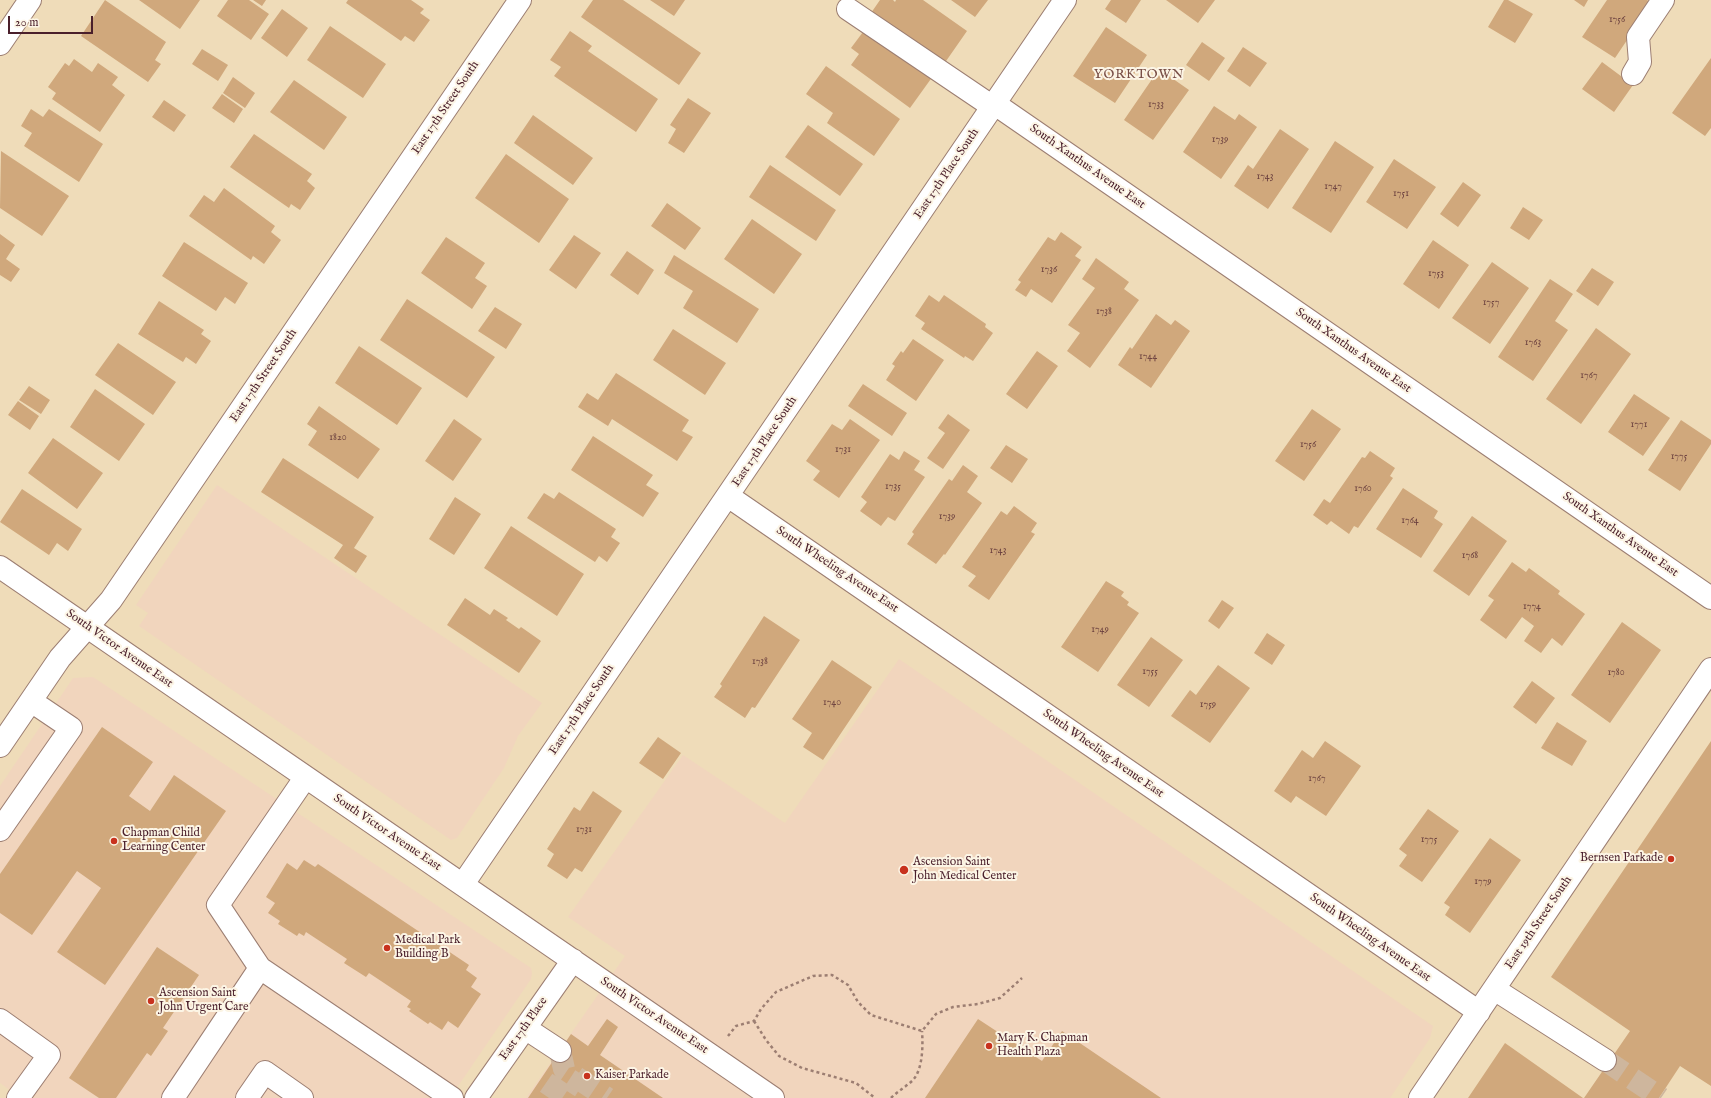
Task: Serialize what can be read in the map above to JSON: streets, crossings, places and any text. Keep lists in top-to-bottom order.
{
  "streets": {
    "street": [
      "East 17th Street South",
      "South Xanthus Avenue East",
      "East 17th Place South",
      "South Wheeling Avenue East",
      "South Victor Avenue East",
      "East 19th Street South",
      "East 17th Place"
    ]
  },
  "crossings": [
    ["East 17th Street South", "South Victor Avenue East"],
    ["South Xanthus Avenue East", "East 17th Place South"],
    ["East 17th Place South", "South Wheeling Avenue East"],
    ["East 17th Place South", "South Victor Avenue East"],
    ["South Wheeling Avenue East", "East 19th Street South"],
    ["South Victor Avenue East", "East 17th Place"]
  ],
  "districts": ["YORKTOWN"],
  "places": [
    "Chapman Child Learning Center",
    "Bernsen Parkade",
    "Ascension Saint John Medical Center",
    "Medical Park Building B",
    "Ascension Saint John Urgent Care",
    "Mary K. Chapman Health Plaza",
    "Kaiser Parkade"
  ],
  "house_numbers": [
    "1756",
    "1733",
    "1739",
    "1743",
    "1747",
    "1751",
    "1736",
    "1753",
    "1757",
    "1738",
    "1763",
    "1744",
    "1767",
    "1771",
    "1820",
    "1756",
    "1731",
    "1775",
    "1735",
    "1760",
    "1739",
    "1764",
    "1743",
    "1768",
    "1774",
    "1749",
    "1738",
    "1755",
    "1780",
    "1740",
    "1759",
    "1767",
    "1731",
    "1775",
    "1779"
  ],
  "scale_bar": "20 m"
}
